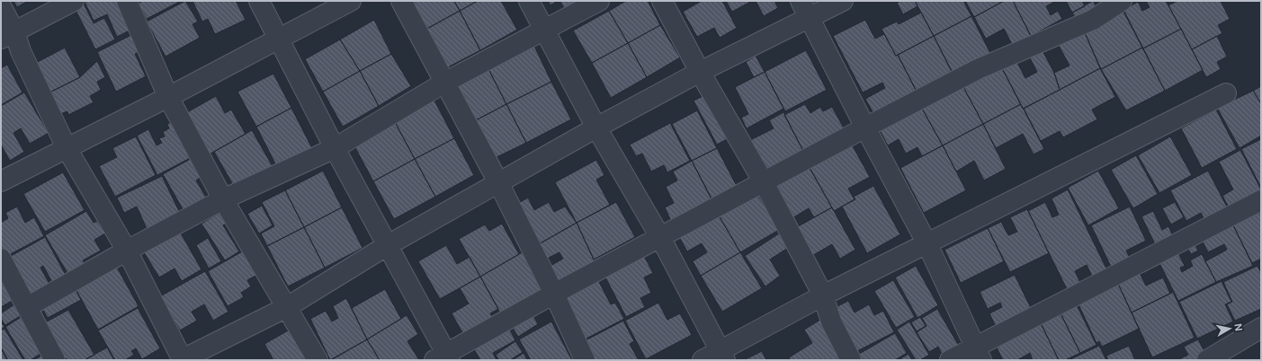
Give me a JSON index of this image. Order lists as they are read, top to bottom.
{
  "north": "right"
}
